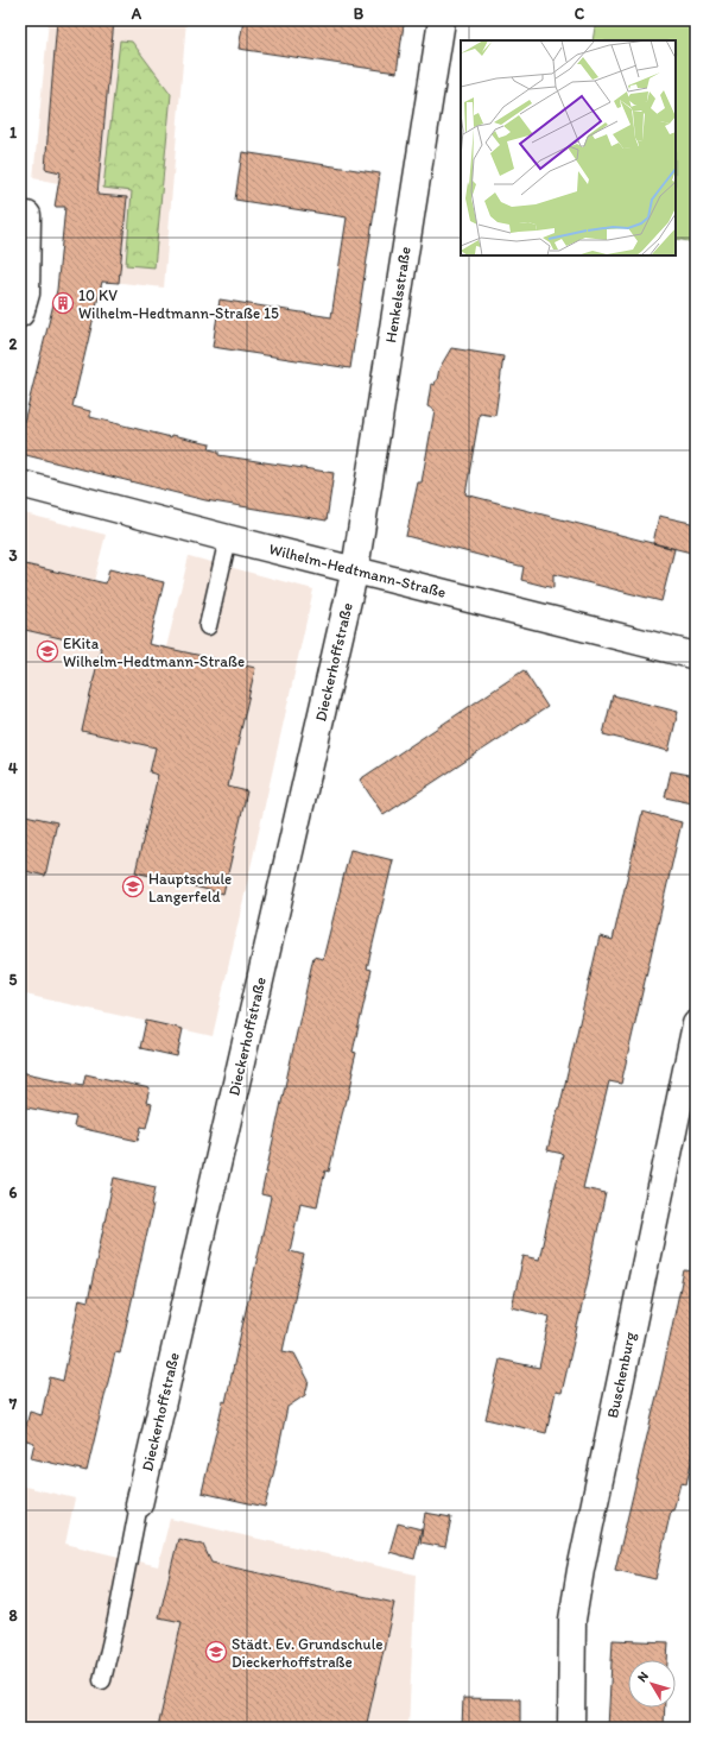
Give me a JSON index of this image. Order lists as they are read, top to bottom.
{
  "streets": {
    "street": [
      "Henkelsstraße",
      "Wilhelm-Hedtmann-Straße",
      "Dieckerhoffstraße",
      "Buschenburg"
    ]
  },
  "crossings": [
    ["Henkelsstraße", "Wilhelm-Hedtmann-Straße"],
    ["Henkelsstraße", "Dieckerhoffstraße"],
    ["Wilhelm-Hedtmann-Straße", "Dieckerhoffstraße"]
  ],
  "places": {
    "building": ["10 KV Wilhelm-Hedtmann-Straße 15"],
    "school or university": ["EKita Wilhelm-Hedtmann-Straße", "Hauptschule Langerfeld", "Städt. Ev. Grundschule Dieckerhoffstraße"]
  },
  "north": "top left",
  "grid": {
    "columns": ["A", "B", "C"],
    "rows": [
      "1",
      "2",
      "3",
      "4",
      "5",
      "6",
      "7",
      "8"
    ]
  }
}
